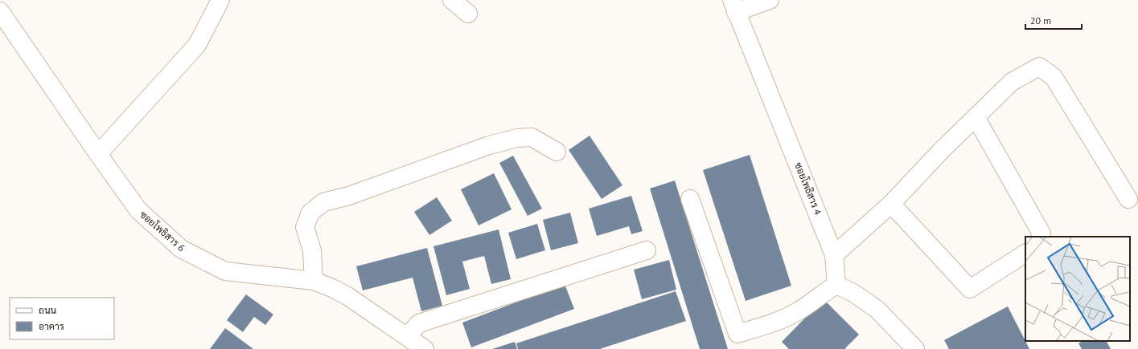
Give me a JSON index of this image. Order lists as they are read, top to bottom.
{
  "streets": {
    "street": ["ซอยโพธิสาร 4", "ซอยโพธิสาร 6"]
  },
  "legend": ["ถนน", "อาคาร"],
  "scale_bar": "20 m"
}
